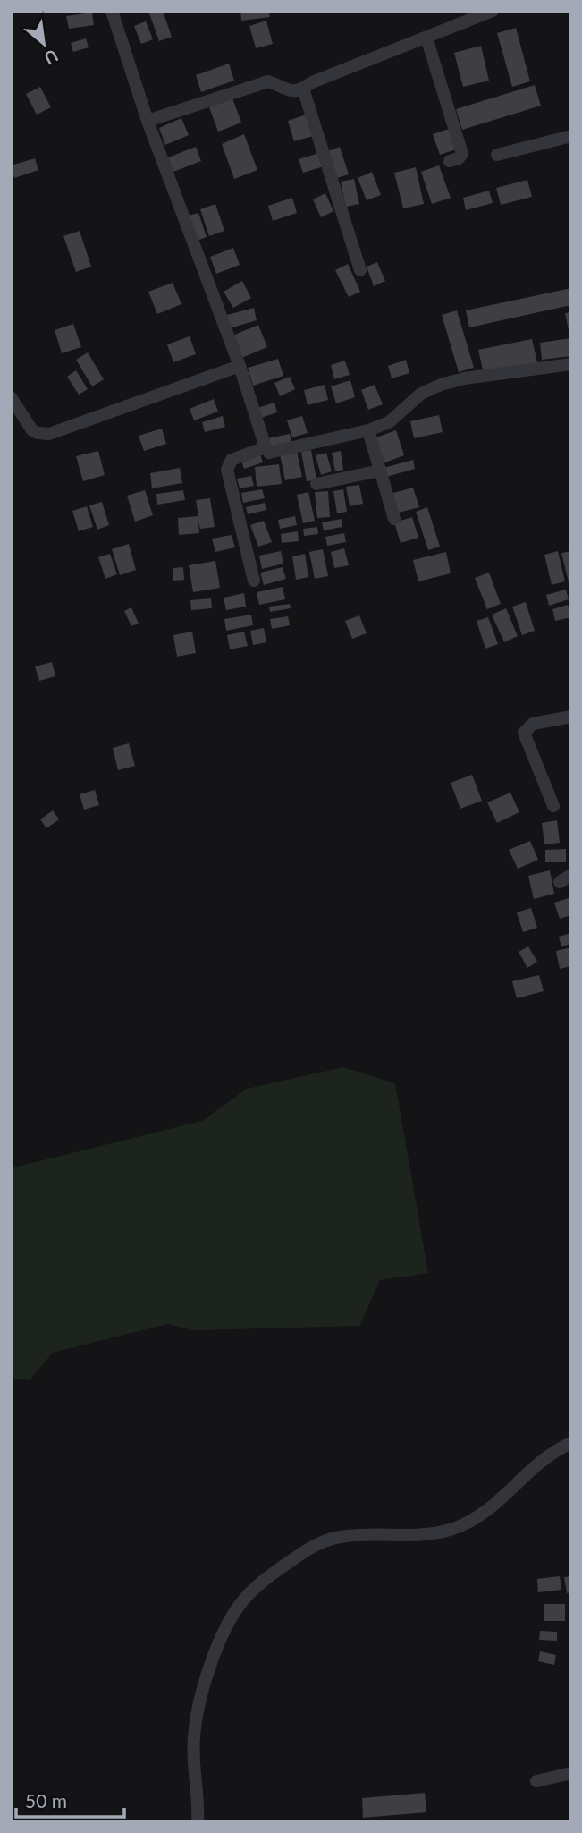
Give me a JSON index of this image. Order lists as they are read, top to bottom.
{
  "scale_bar": "50 m",
  "north": "bottom right"
}
